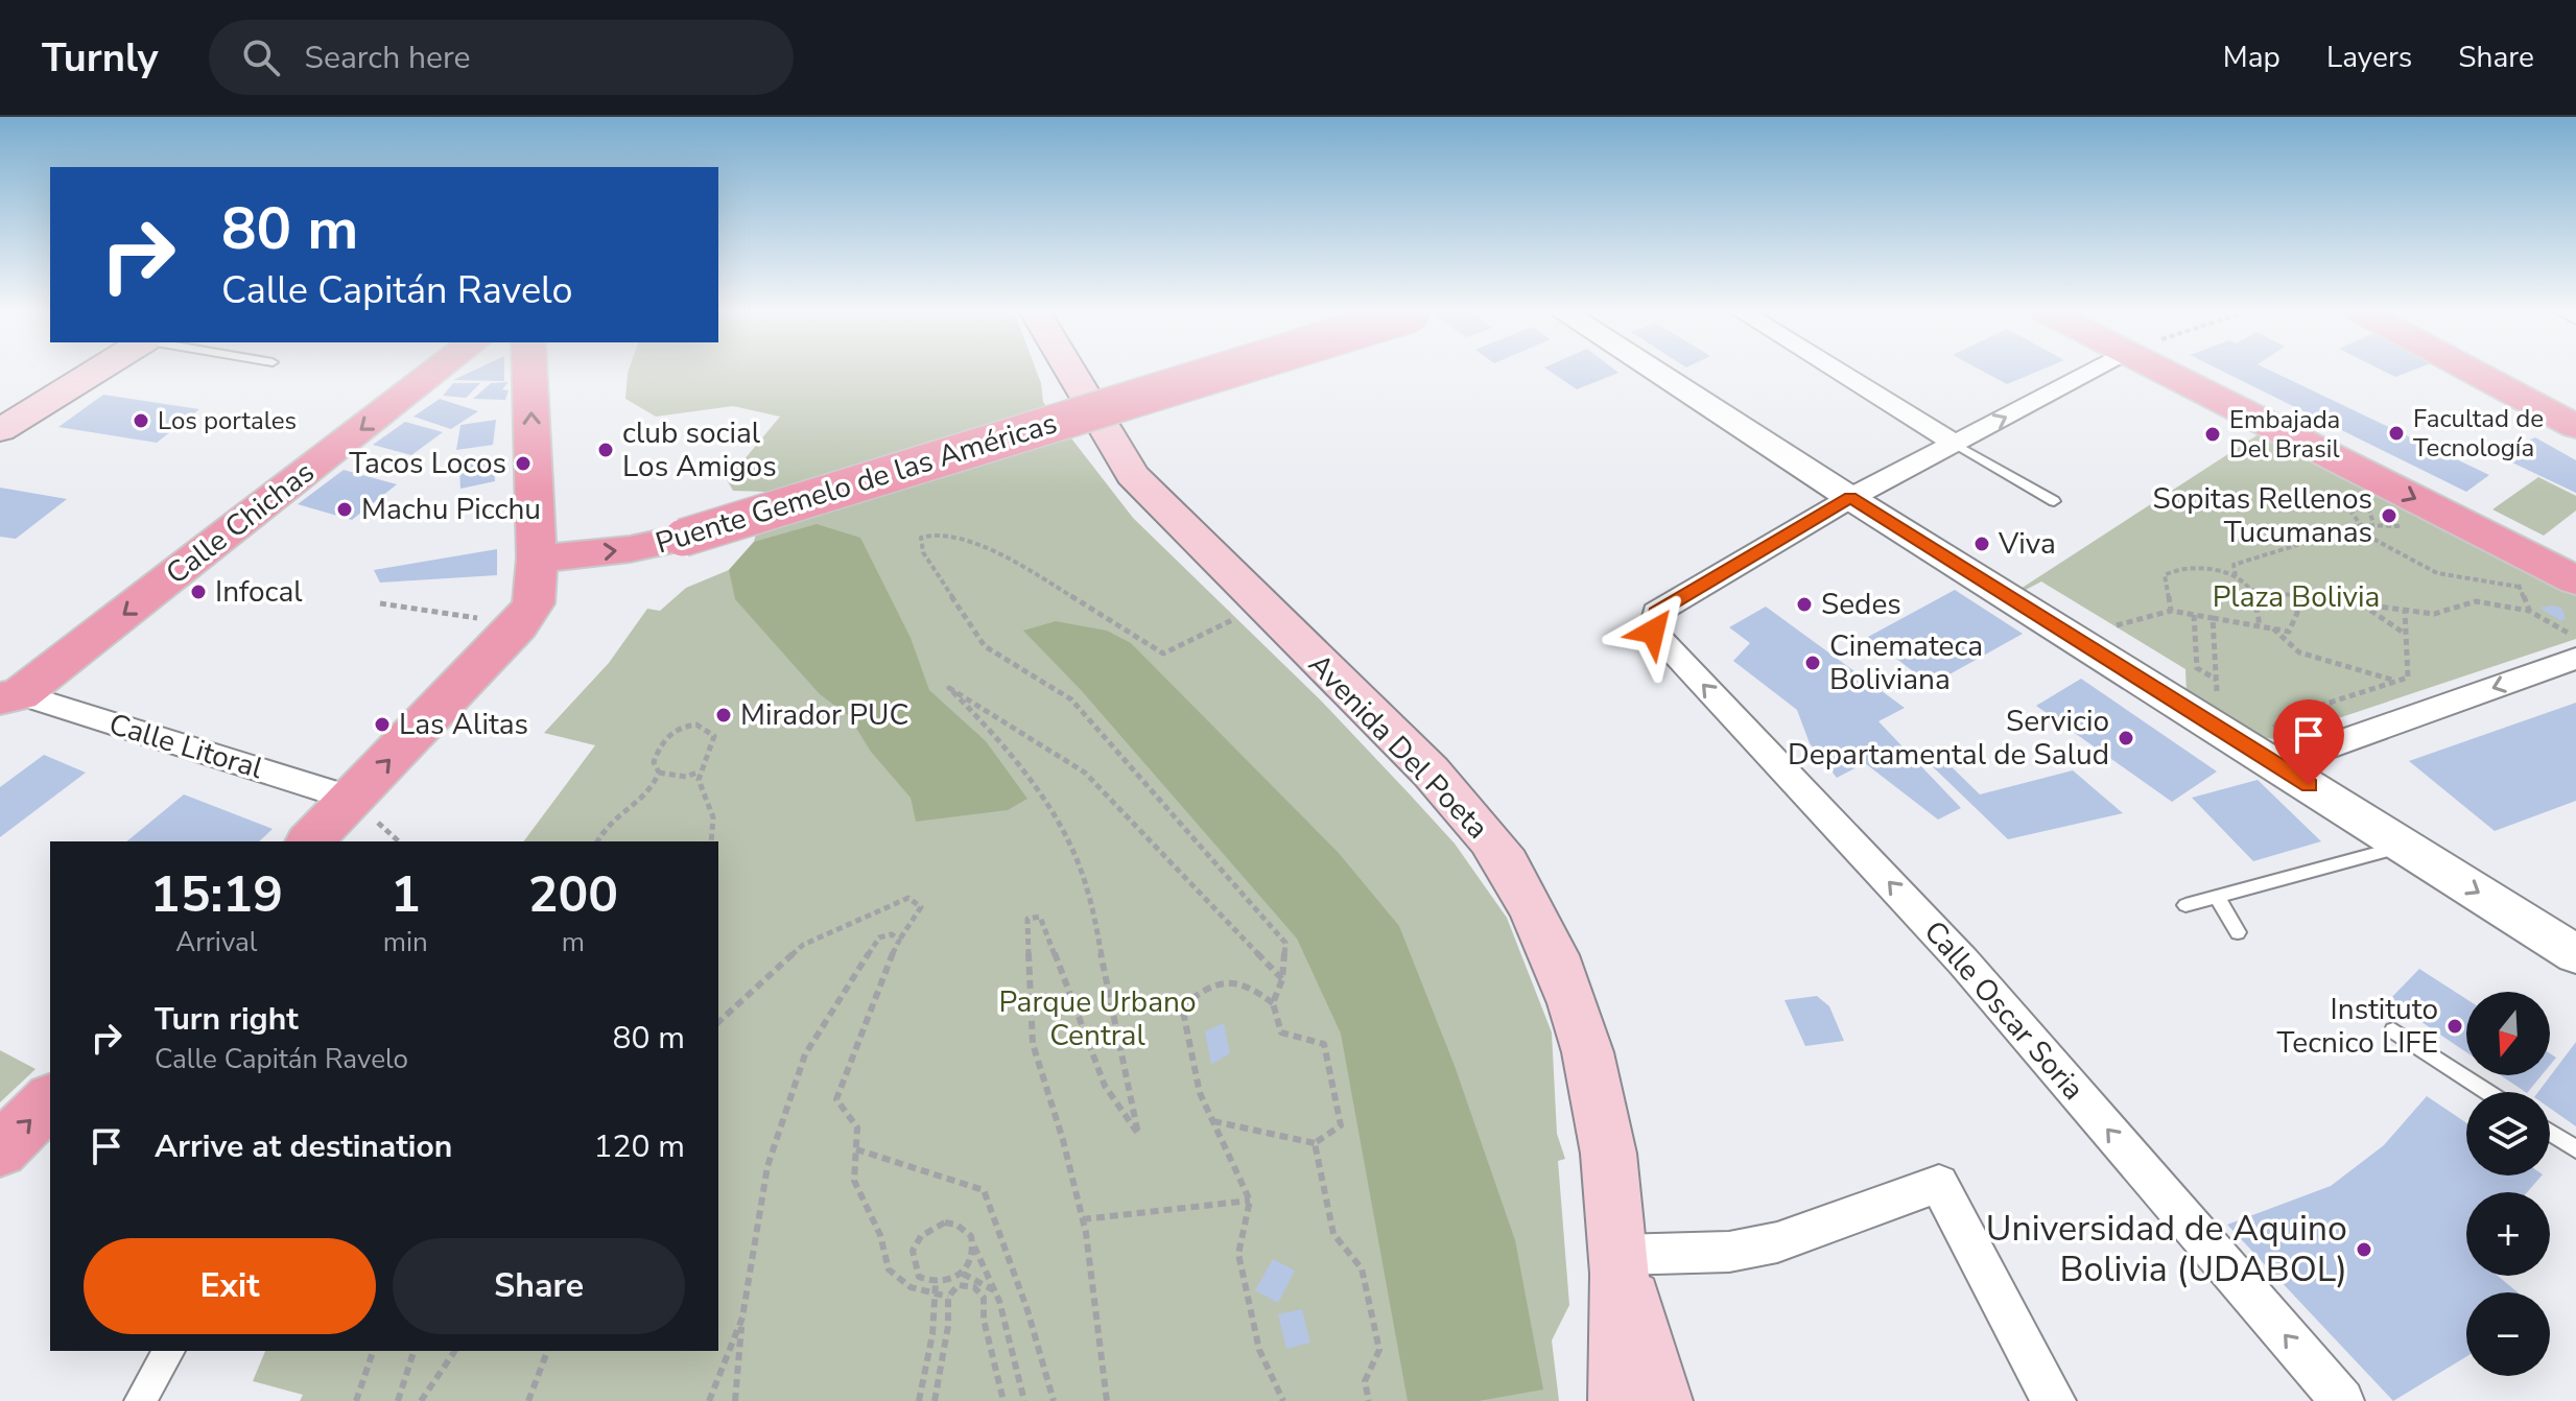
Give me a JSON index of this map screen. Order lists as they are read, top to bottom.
{
  "streets": {
    "main road": ["Puente Gemelo de las Américas", "Calle Chichas", "Avenida Del Poeta"],
    "street": ["Calle Litoral", "Calle Oscar Soria"]
  },
  "crossings": [
    ["Calle Chichas", "Calle Litoral"]
  ],
  "one_way": ["Puente Gemelo de las Américas", "Calle Oscar Soria"],
  "parks": ["Plaza Bolivia", "Parque Urbano Central"],
  "places": [
    "Los portales",
    "Facultad de Tecnología",
    "Embajada Del Brasil",
    "club social Los Amigos",
    "Tacos Locos",
    "Machu Picchu",
    "Sopitas Rellenos Tucumanas",
    "Viva",
    "Infocal",
    "Sedes",
    "Cinemateca Boliviana",
    "Mirador PUC",
    "Las Alitas",
    "Servicio Departamental de Salud",
    "Instituto Tecnico LIFE",
    "Universidad de Aquino Bolivia (UDABOL)"
  ],
  "north": "bottom",
  "page": {
    "header": "Turnly",
    "search": "Search here",
    "nav": ["Map", "Layers", "Share"],
    "turn": ["80 m", "Calle Capitán Ravelo"],
    "eta": [
      "15:19",
      "Arrival",
      "1",
      "min",
      "200",
      "m"
    ],
    "list": [
      {
        "name": "Turn right",
        "note": "Calle Capitán Ravelo",
        "value": "80 m"
      },
      {
        "name": "Arrive at destination",
        "value": "120 m"
      }
    ],
    "map_buttons": ["+", "−"],
    "buttons": ["Exit", "Share"]
  }
}
